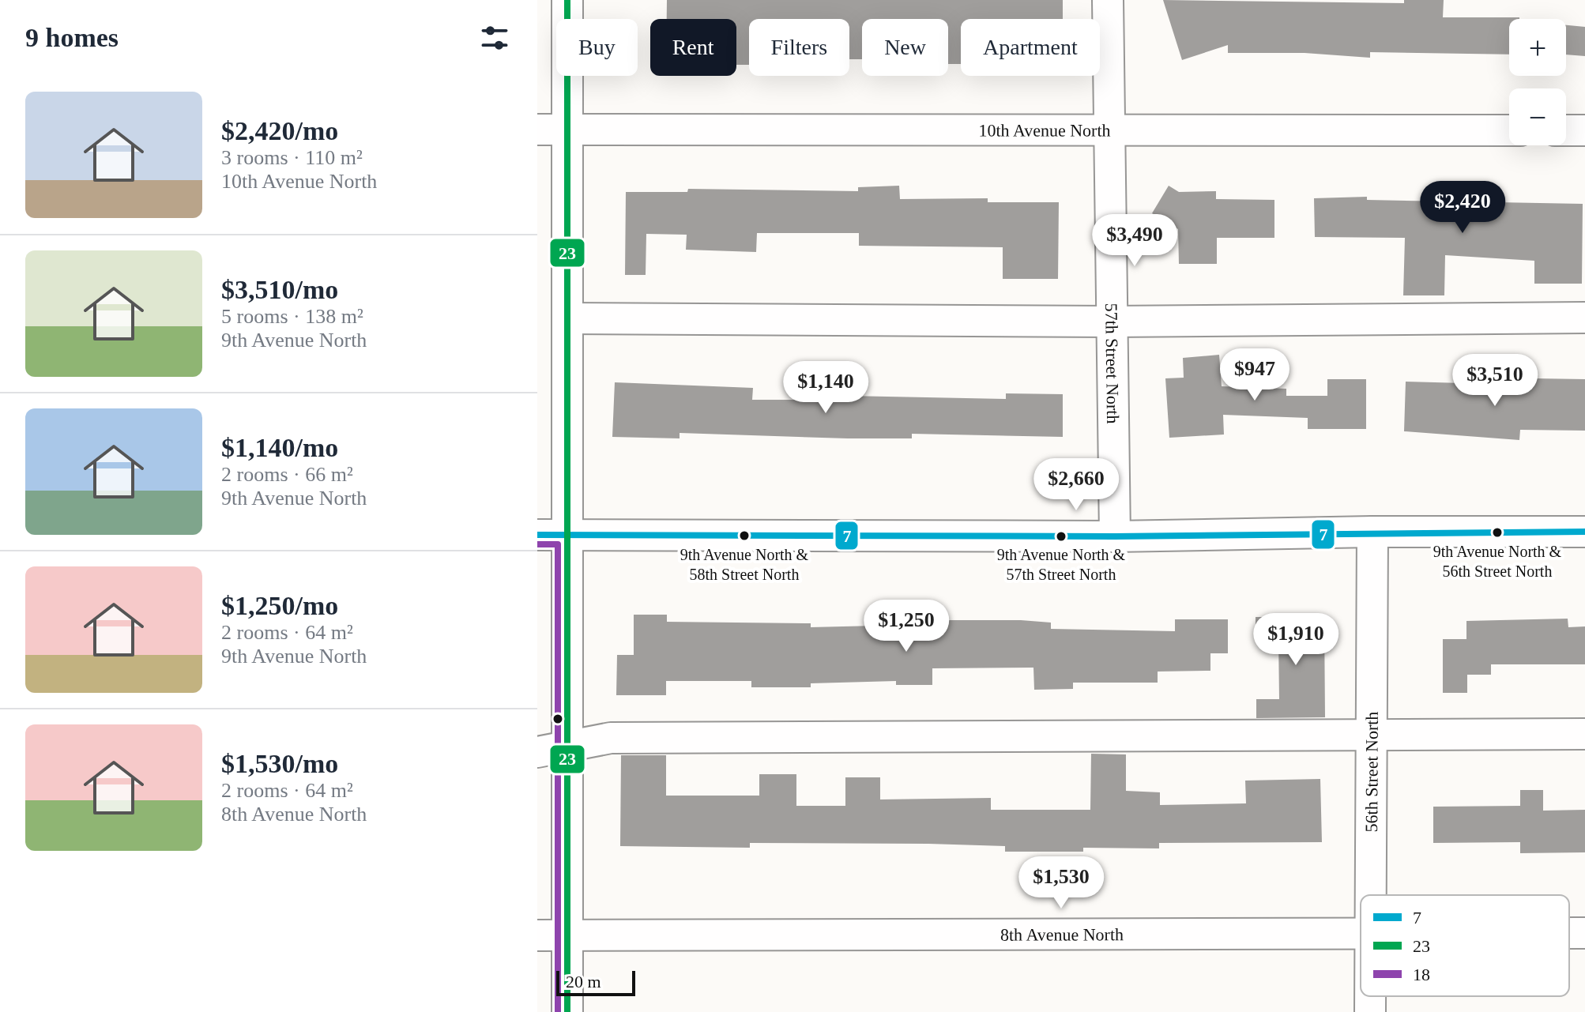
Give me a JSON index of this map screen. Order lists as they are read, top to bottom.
{
  "streets": {
    "street": [
      "10th Avenue North",
      "57th Street North",
      "56th Street North",
      "8th Avenue North"
    ]
  },
  "crossings": [
    ["10th Avenue North", "57th Street North"]
  ],
  "places": ["9th Avenue North & 56th Street North", "9th Avenue North & 58th Street North", "9th Avenue North & 57th Street North"],
  "lines": ["transit line 23", "transit line 7", "transit line 18"],
  "legend": ["7", "23", "18"],
  "scale_bar": "20 m",
  "page": {
    "heading": "9 homes",
    "map_buttons": ["+", "−"],
    "chip": [
      "Buy",
      "Rent",
      "Filters",
      "New",
      "Apartment"
    ],
    "list": [
      {
        "name": "$2,420/mo",
        "note": "3 rooms · 110 m² · 10th Avenue North"
      },
      {
        "name": "$3,510/mo",
        "note": "5 rooms · 138 m² · 9th Avenue North"
      },
      {
        "name": "$1,140/mo",
        "note": "2 rooms · 66 m² · 9th Avenue North"
      },
      {
        "name": "$1,250/mo",
        "note": "2 rooms · 64 m² · 9th Avenue North"
      },
      {
        "name": "$1,530/mo",
        "note": "2 rooms · 64 m² · 8th Avenue North"
      }
    ],
    "price": [
      "$2,420",
      "$3,490",
      "$947",
      "$3,510",
      "$1,140",
      "$2,660",
      "$1,250",
      "$1,910",
      "$1,530"
    ],
    "scale": "20 m"
  }
}
